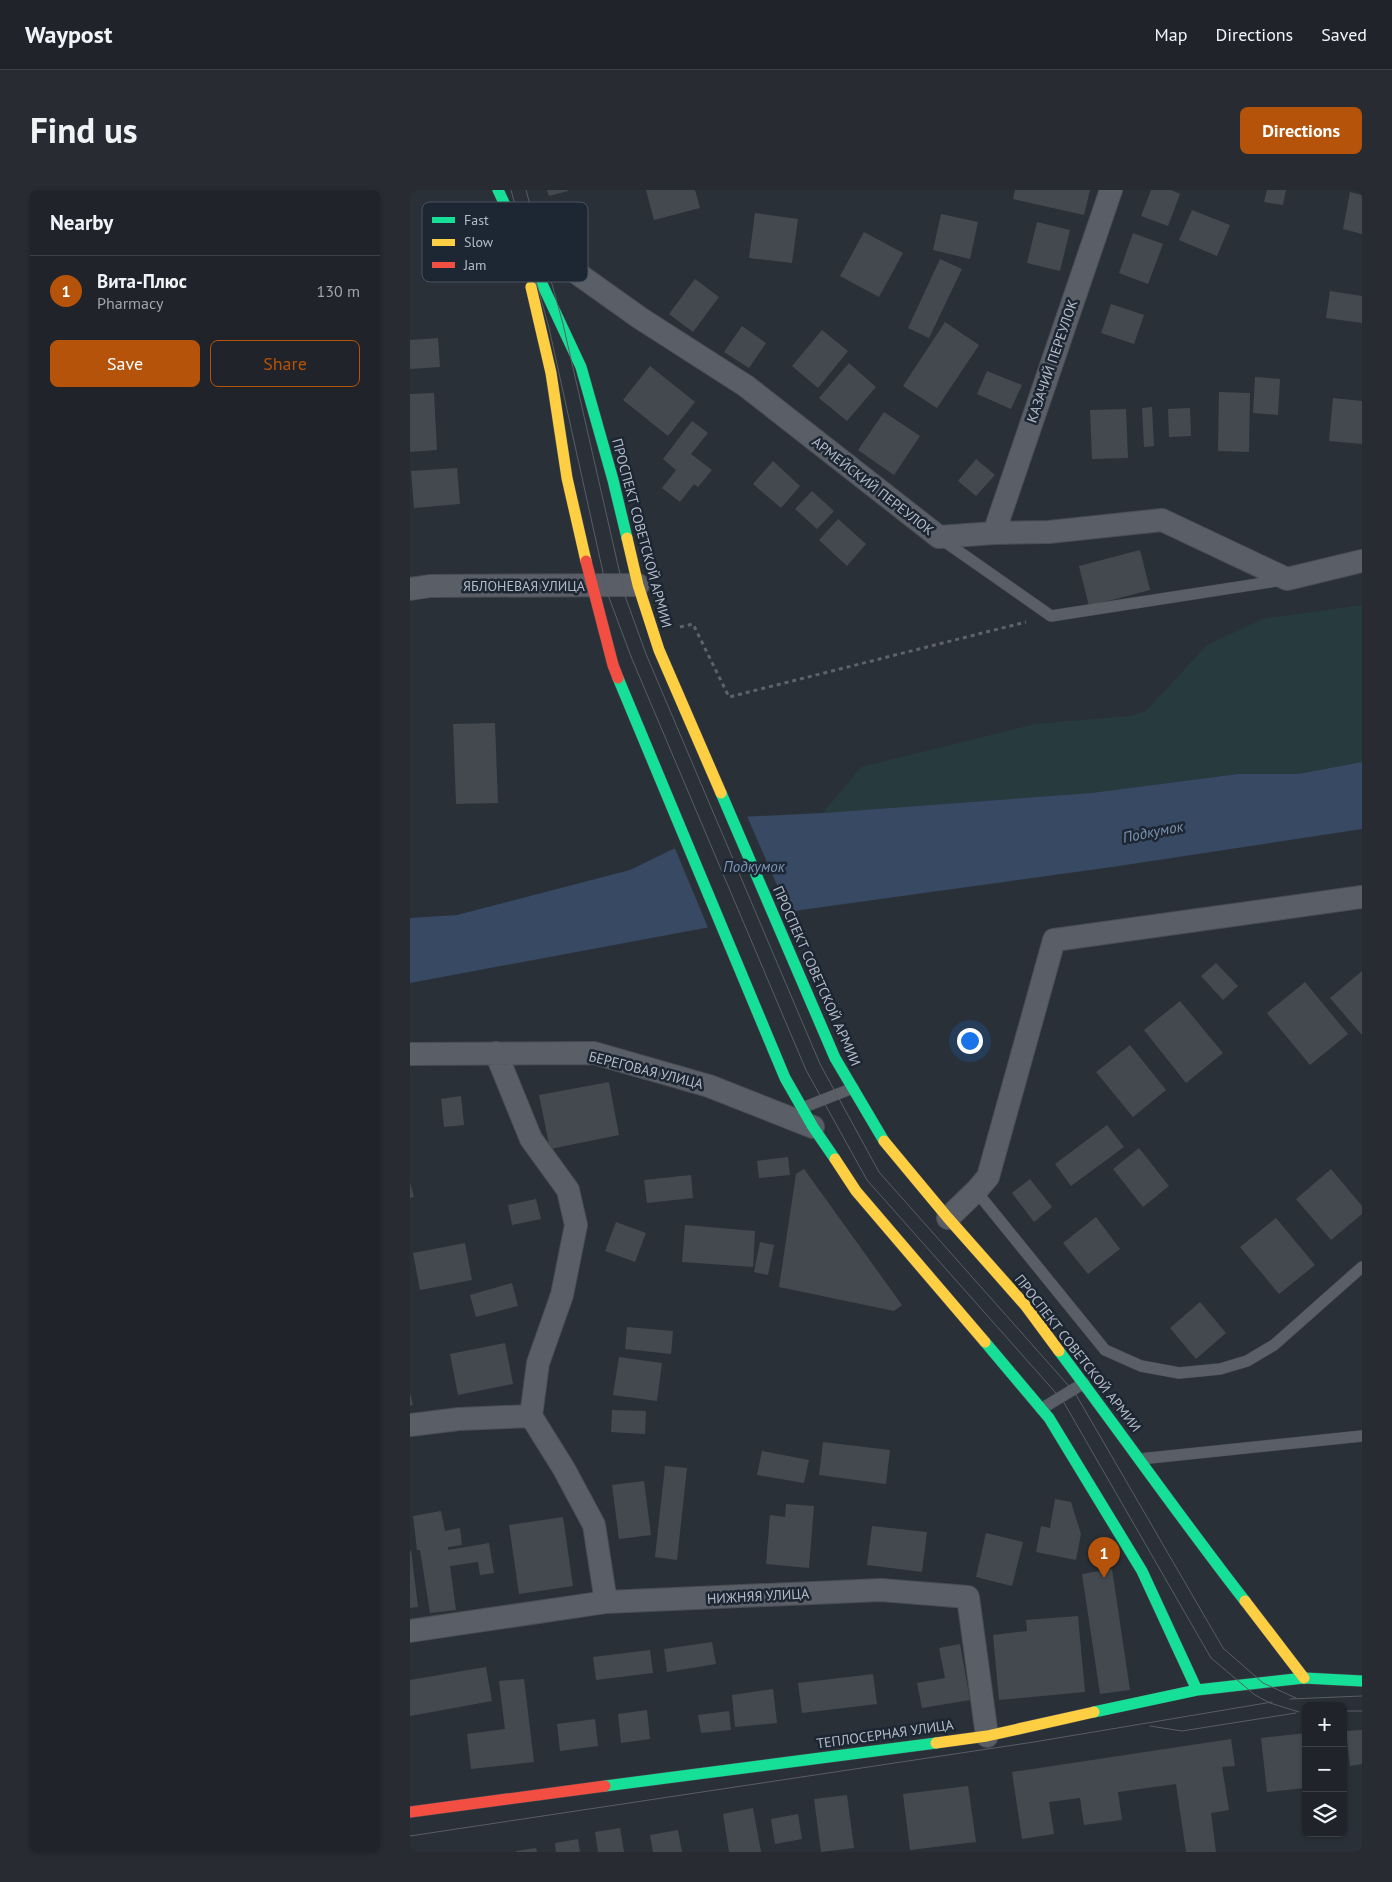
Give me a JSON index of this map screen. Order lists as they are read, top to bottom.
{
  "streets": {
    "main road": ["ПРОСПЕКТ СОВЕТСКОЙ АРМИИ", "ТЕПЛОСЕРНАЯ УЛИЦА"],
    "street": [
      "КАЗАЧИЙ ПЕРЕУЛОК",
      "АРМЕЙСКИЙ ПЕРЕУЛОК",
      "ЯБЛОНЕВАЯ УЛИЦА",
      "БЕРЕГОВАЯ УЛИЦА",
      "НИЖНЯЯ УЛИЦА"
    ]
  },
  "crossings": [
    ["КАЗАЧИЙ ПЕРЕУЛОК", "АРМЕЙСКИЙ ПЕРЕУЛОК"],
    ["ПРОСПЕКТ СОВЕТСКОЙ АРМИИ", "ЯБЛОНЕВАЯ УЛИЦА"],
    ["ПРОСПЕКТ СОВЕТСКОЙ АРМИИ", "БЕРЕГОВАЯ УЛИЦА"],
    ["ПРОСПЕКТ СОВЕТСКОЙ АРМИИ", "ТЕПЛОСЕРНАЯ УЛИЦА"],
    ["НИЖНЯЯ УЛИЦА", "ТЕПЛОСЕРНАЯ УЛИЦА"]
  ],
  "water": ["Подкумок"],
  "legend": ["Fast", "Slow", "Jam"],
  "page": {
    "header": "Waypost",
    "nav": ["Map", "Directions", "Saved"],
    "title": "Find us",
    "buttons": [
      "Directions",
      ["Save", "Share"]
    ],
    "heading": "Nearby",
    "list": [
      {
        "mark": "1",
        "name": "Вита-Плюс",
        "note": "Pharmacy",
        "value": "130 m"
      }
    ],
    "pins": "1",
    "map_buttons": ["+", "−"]
  }
}
